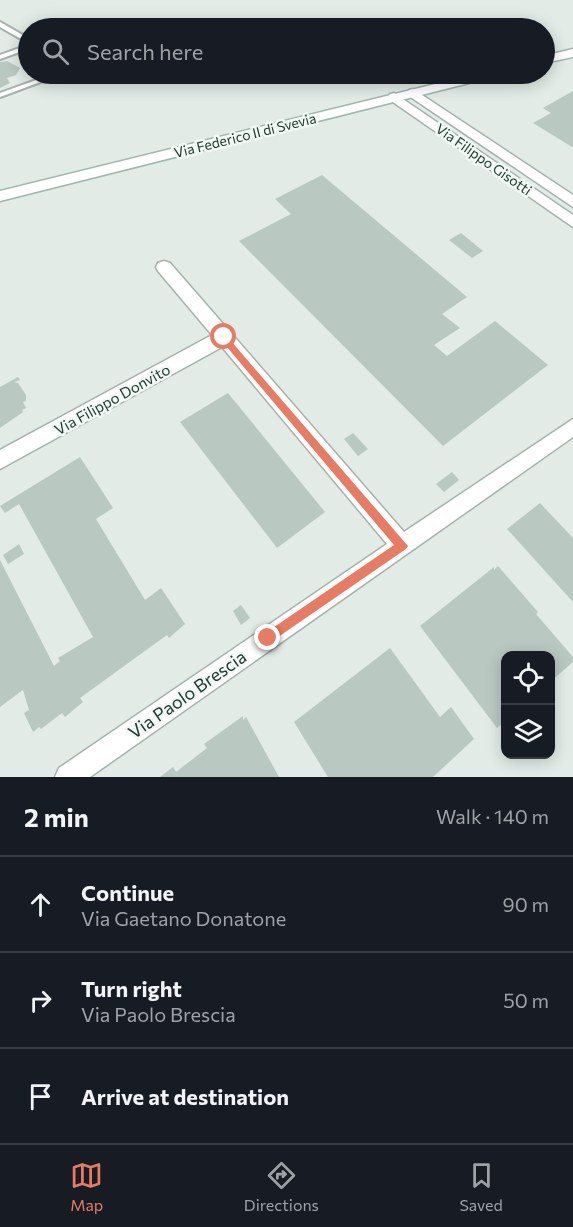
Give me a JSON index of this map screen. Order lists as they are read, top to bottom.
{
  "streets": {
    "street": [
      "Via Federico II di Svevia",
      "Via Filippo Gisotti",
      "Via Filippo Donvito",
      "Via Paolo Brescia"
    ]
  },
  "crossings": [
    ["Via Federico II di Svevia", "Via Filippo Gisotti"]
  ],
  "page": {
    "search": "Search here",
    "heading": ["2 min", "Walk · 140 m"],
    "list": [
      ["Continue", "Via Gaetano Donatone", "90 m"],
      ["Turn right", "Via Paolo Brescia", "50 m"],
      "Arrive at destination"
    ],
    "nav": ["Map", "Directions", "Saved"]
  }
}
